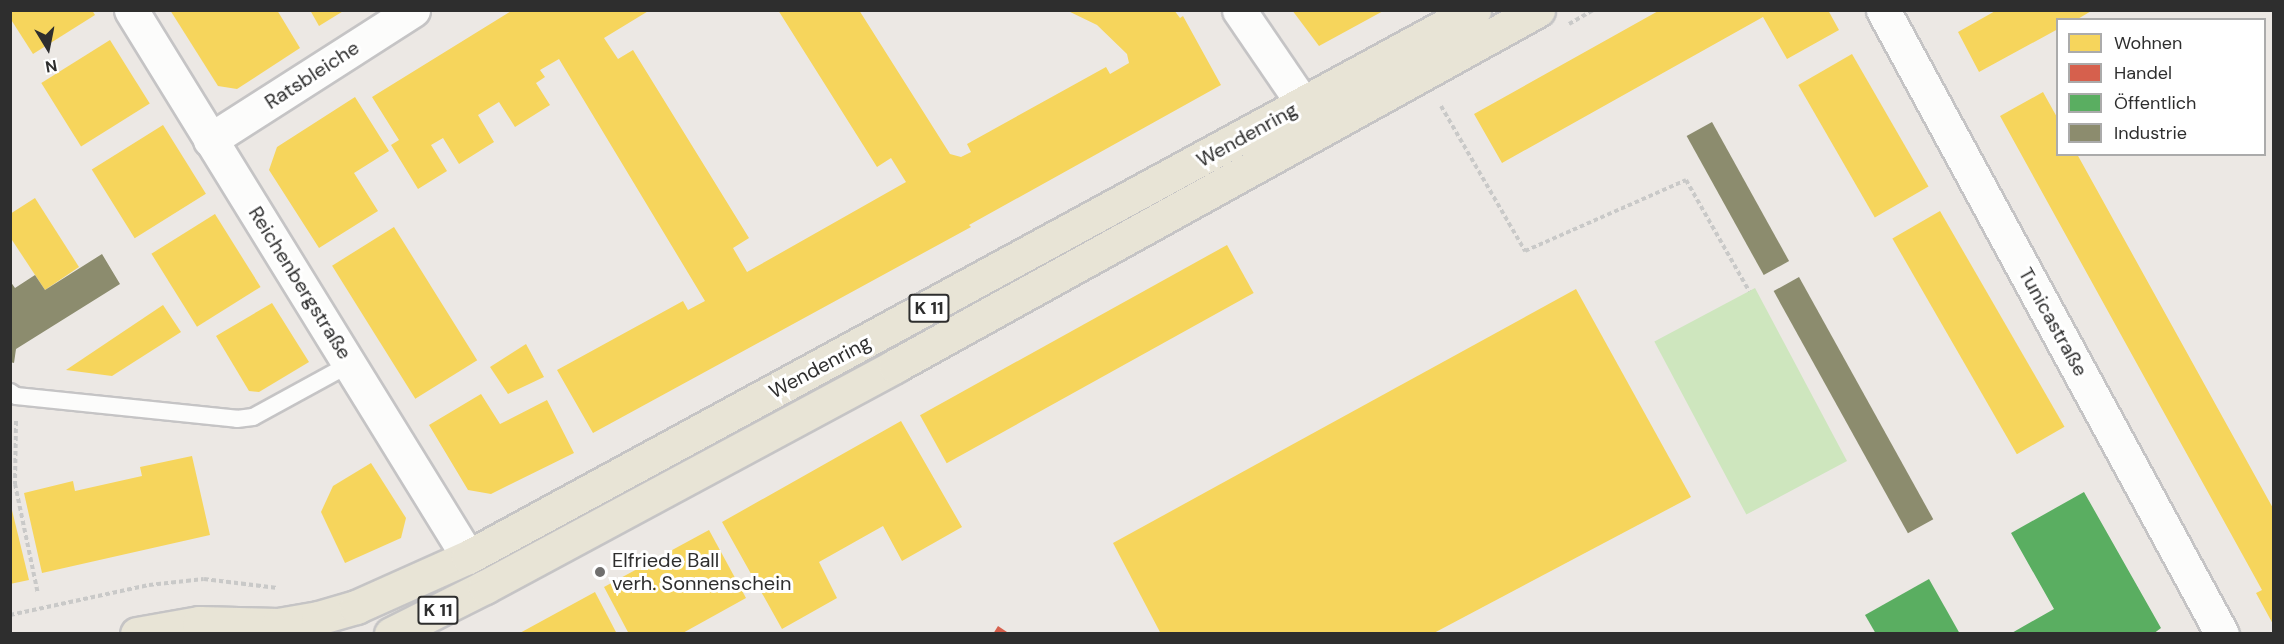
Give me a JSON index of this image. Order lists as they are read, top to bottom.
{
  "streets": {
    "main road": ["Wendenring", "K 11"],
    "street": ["Ratsbleiche", "Reichenbergstraße", "Tunicastraße"]
  },
  "crossings": [
    ["Ratsbleiche", "Reichenbergstraße"],
    ["Wendenring", "Reichenbergstraße"]
  ],
  "places": ["Elfriede Ball verh. Sonnenschein"],
  "legend": [
    "Wohnen",
    "Handel",
    "Öffentlich",
    "Industrie"
  ],
  "north": "bottom"
}
